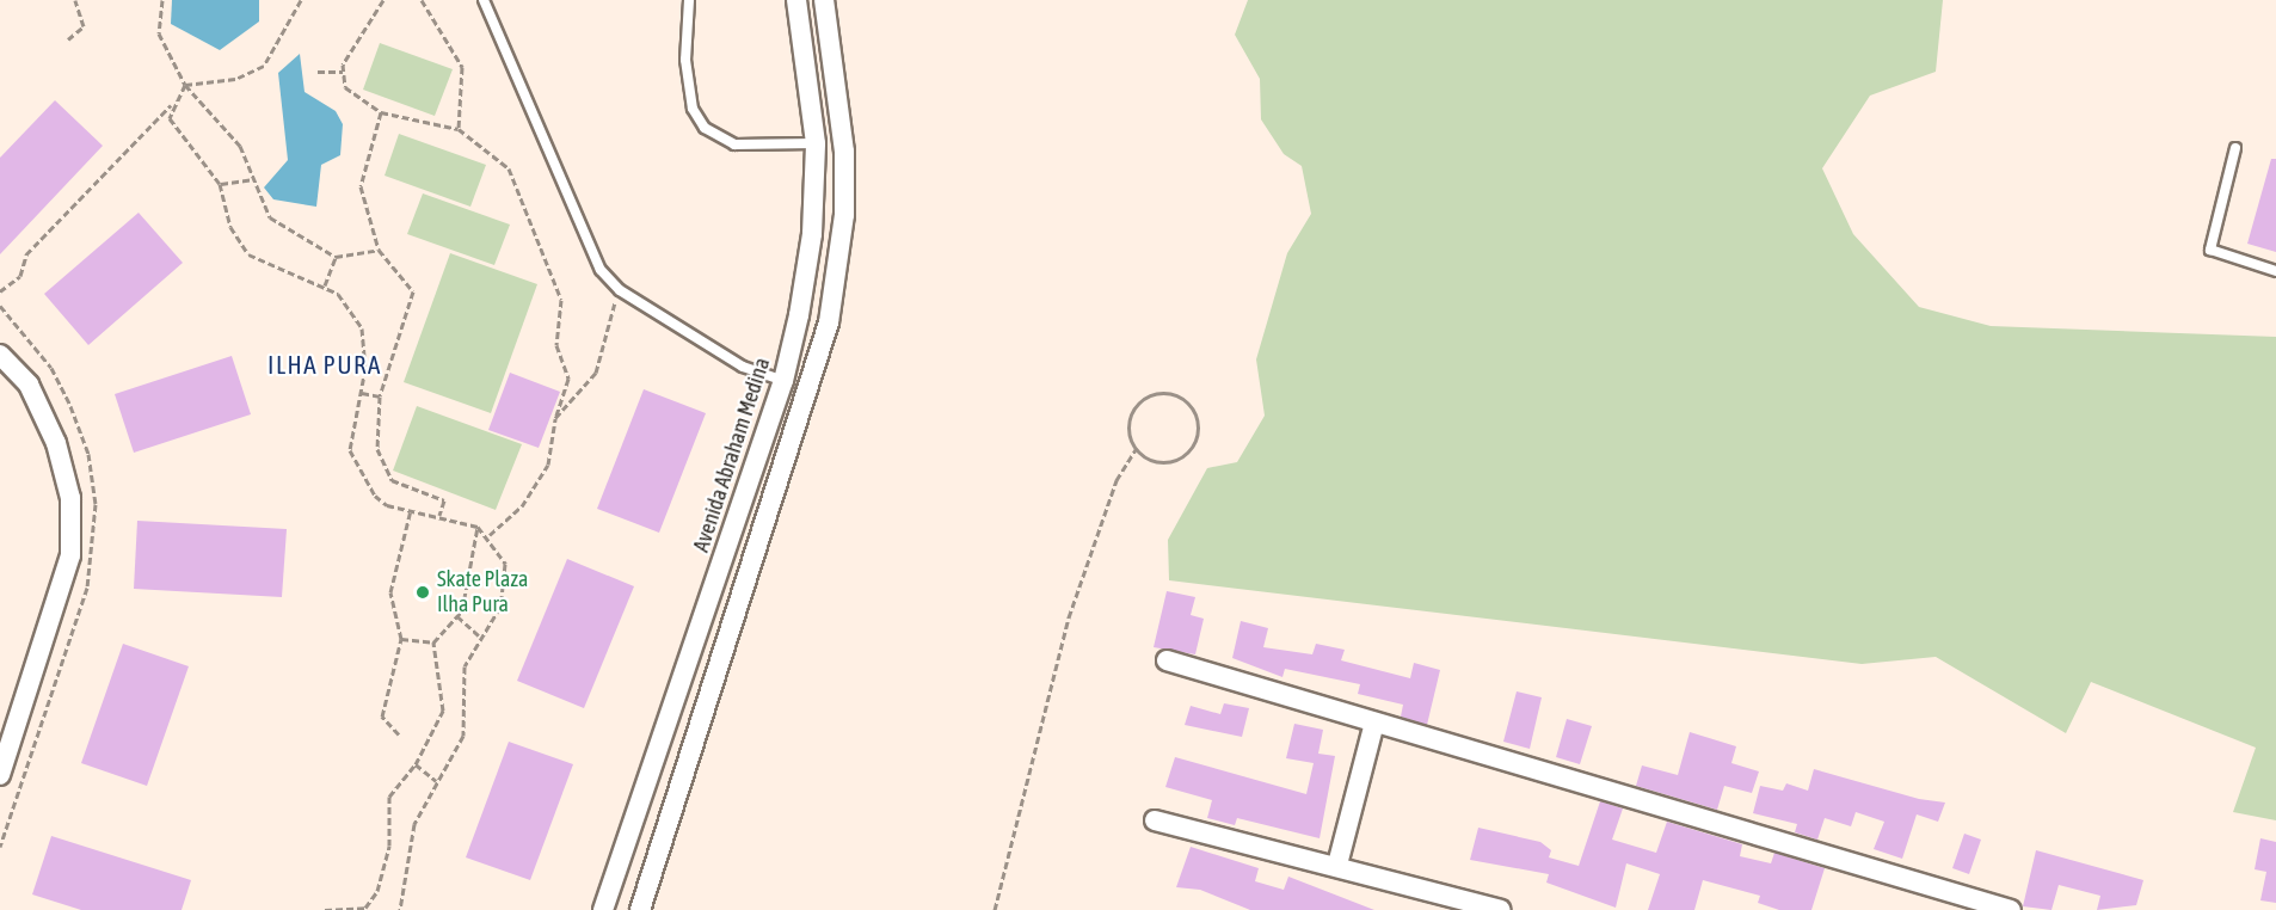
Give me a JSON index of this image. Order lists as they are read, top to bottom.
{
  "streets": {
    "street": ["Avenida Abraham Medina"]
  },
  "districts": ["ILHA PURA"],
  "places": ["Skate Plaza Ilha Pura"]
}
